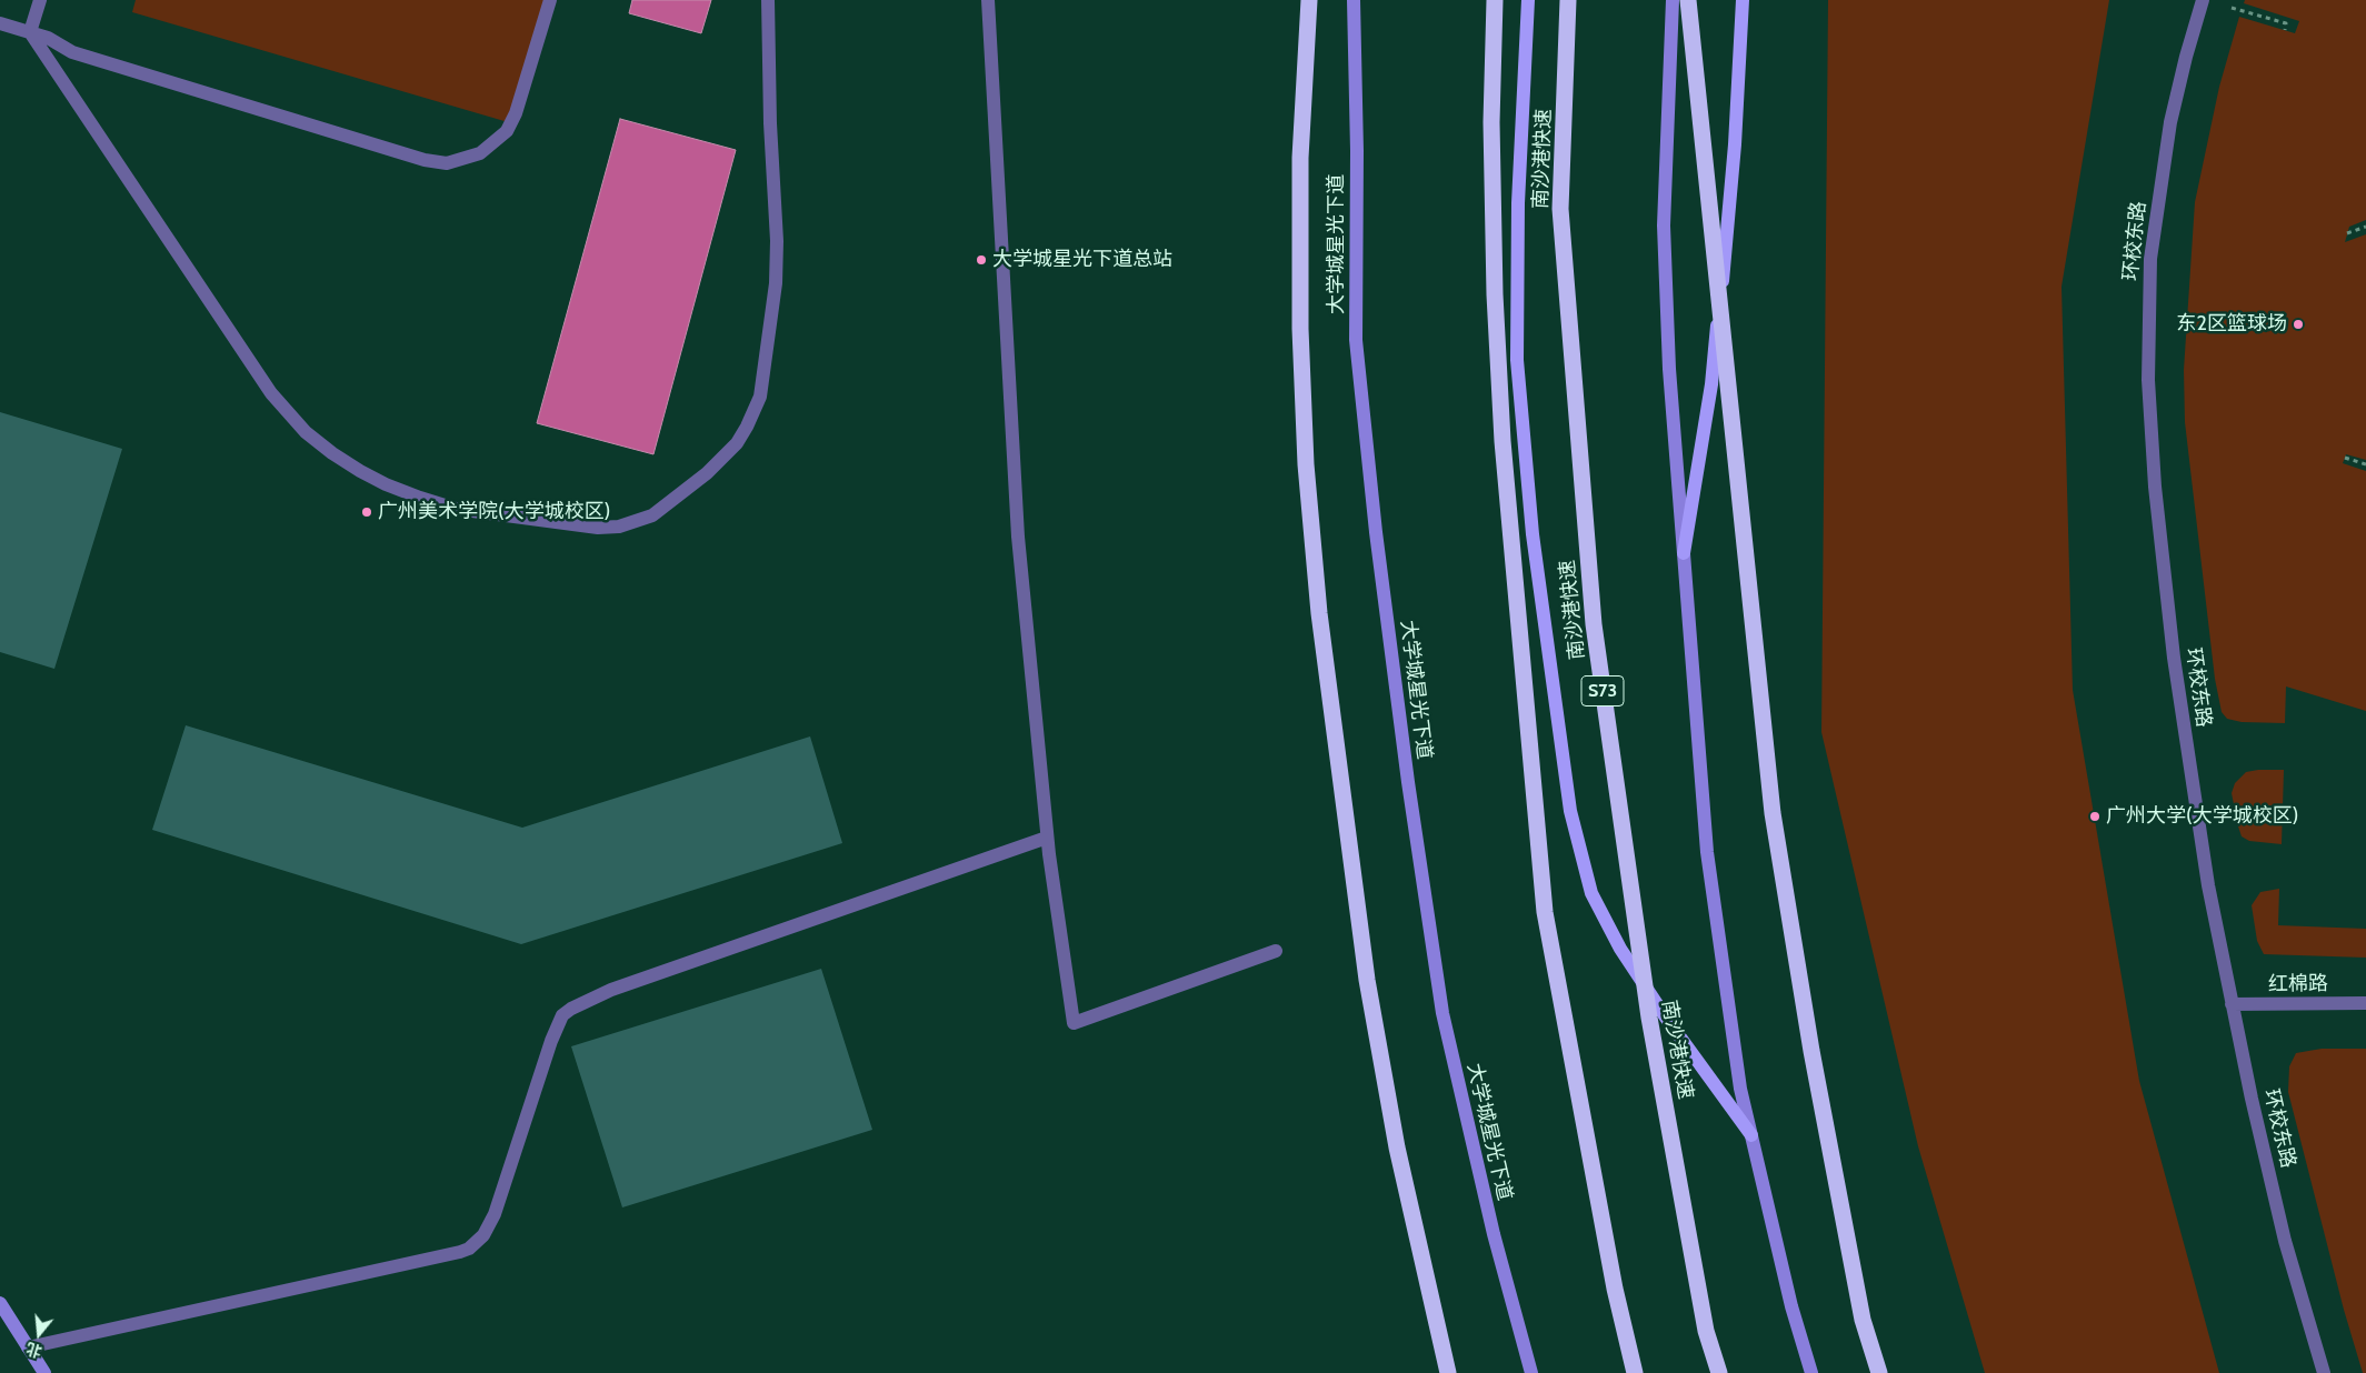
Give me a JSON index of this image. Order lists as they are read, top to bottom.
{
  "streets": {
    "highway": ["南沙港快速", "S73"],
    "main road": ["大学城星光下道"],
    "lane": ["环校东路", "红棉路"]
  },
  "crossings": [
    ["环校东路", "红棉路"]
  ],
  "places": [
    "大学城星光下道总站",
    "东2区篮球场",
    "广州美术学院(大学城校区)",
    "广州大学(大学城校区)"
  ],
  "north": "bottom"
}
